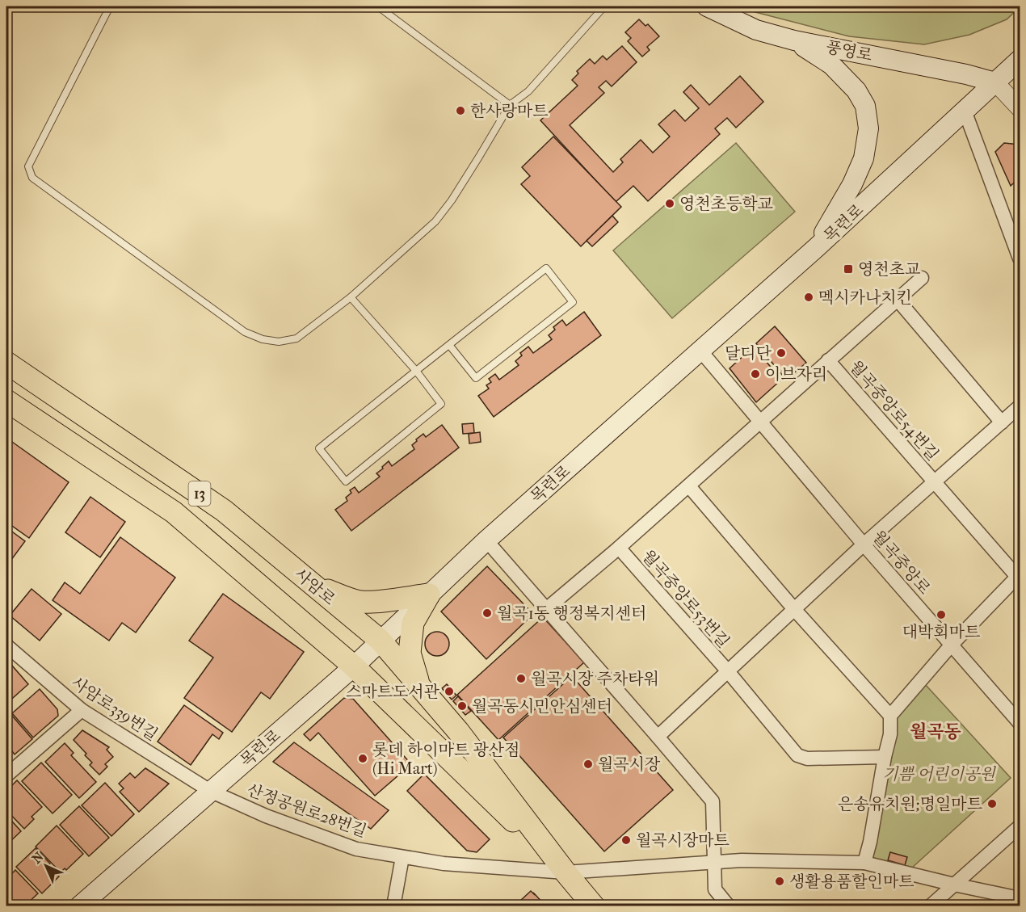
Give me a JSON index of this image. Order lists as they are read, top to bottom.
{
  "streets": {
    "main road": [
      "풍영로",
      "목련로",
      "13",
      "사암로"
    ],
    "street": [
      "월곡중앙로54번길",
      "월곡중앙로",
      "월곡중앙로53번길",
      "사암로339번길",
      "산정공원로28번길"
    ]
  },
  "crossings": [
    ["풍영로", "목련로"],
    ["목련로", "월곡중앙로"],
    ["목련로", "사암로"],
    ["목련로", "사암로339번길"],
    ["목련로", "산정공원로28번길"],
    ["월곡중앙로54번길", "월곡중앙로"],
    ["월곡중앙로54번길", "월곡중앙로53번길"],
    ["월곡중앙로", "월곡중앙로53번길"],
    ["사암로", "산정공원로28번길"],
    ["사암로339번길", "산정공원로28번길"]
  ],
  "districts": ["월곡동"],
  "parks": ["기쁨 어린이공원"],
  "places": {
    "other": [
      "한사랑마트",
      "영천초등학교",
      "멕시카나치킨",
      "달디단",
      "이브자리",
      "월곡1동 행정복지센터",
      "대박회마트",
      "월곡시장 주차타워",
      "스마트도서관",
      "월곡동시민안심센터",
      "롯데 하이마트 광산점 (Hi Mart)",
      "월곡시장",
      "은송유치원;명일마트",
      "월곡시장마트",
      "생활용품할인마트"
    ],
    "transit": ["영천초교"]
  },
  "north": "top left"
}
